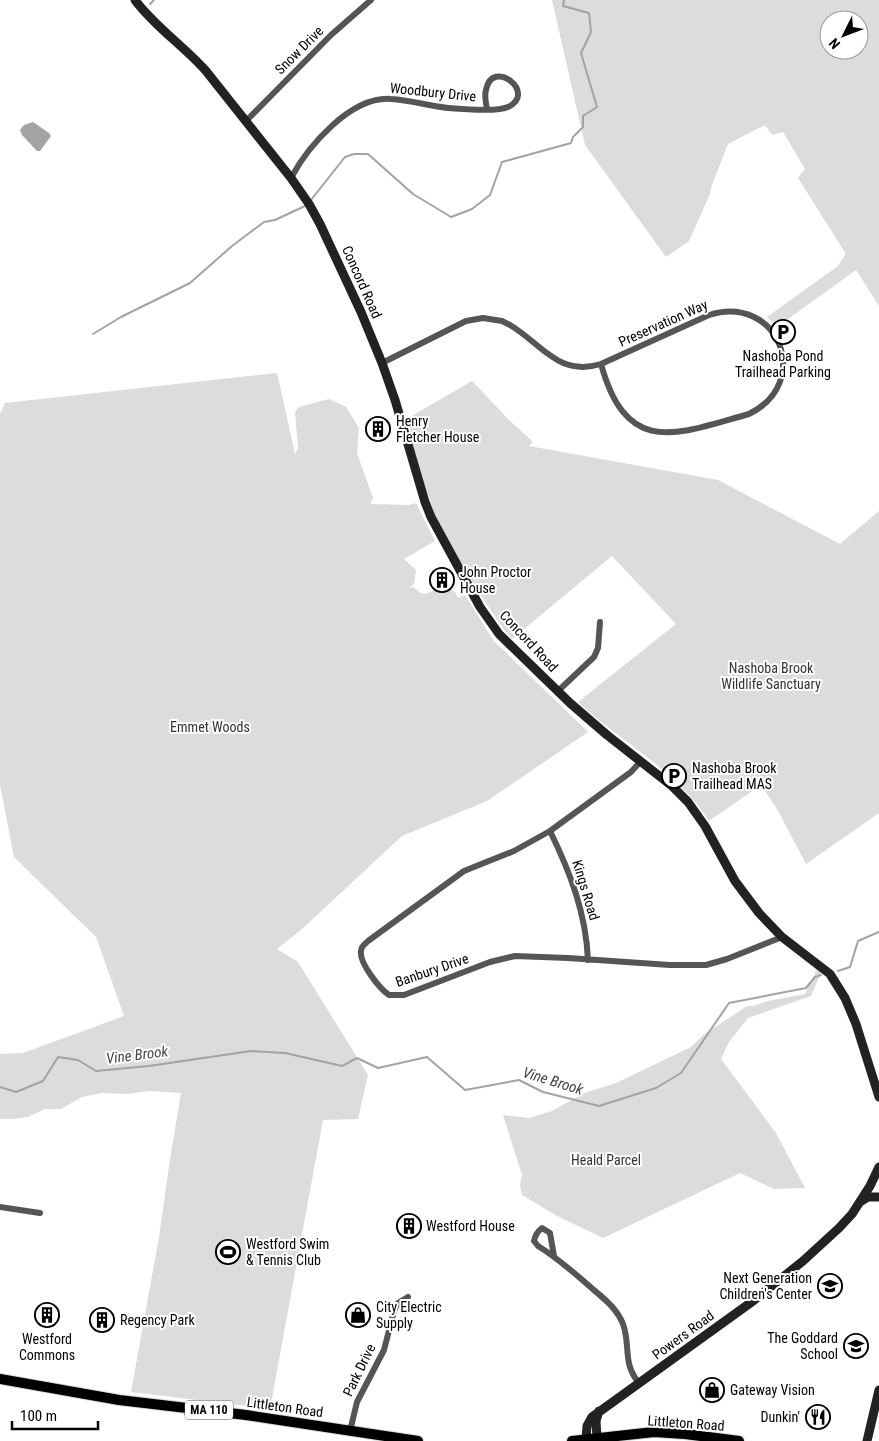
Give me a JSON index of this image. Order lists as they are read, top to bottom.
{
  "streets": {
    "main road": [
      "Concord Road",
      "Powers Road",
      "Littleton Road",
      "MA 110"
    ],
    "street": [
      "Snow Drive",
      "Woodbury Drive",
      "Preservation Way",
      "Kings Road",
      "Banbury Drive",
      "Park Drive"
    ]
  },
  "crossings": [
    ["Snow Drive", "Concord Road"],
    ["Woodbury Drive", "Concord Road"],
    ["Concord Road", "Preservation Way"],
    ["Concord Road", "Banbury Drive"],
    ["Kings Road", "Banbury Drive"],
    ["Powers Road", "Littleton Road"],
    ["Park Drive", "Littleton Road"]
  ],
  "water": ["Vine Brook"],
  "parks": ["Nashoba Brook Wildlife Sanctuary", "Emmet Woods", "Heald Parcel"],
  "places": {
    "parking": ["Nashoba Pond Trailhead Parking", "Nashoba Brook Trailhead MAS"],
    "building": [
      "Henry Fletcher House",
      "John Proctor House",
      "Westford House",
      "Westford Commons",
      "Regency Park"
    ],
    "sports": ["Westford Swim & Tennis Club"],
    "school or university": ["Next Generation Children's Center", "The Goddard School"],
    "shop": ["City Electric Supply", "Gateway Vision"],
    "restaurant": ["Dunkin'"]
  },
  "scale_bar": "100 m",
  "north": "bottom left"
}
